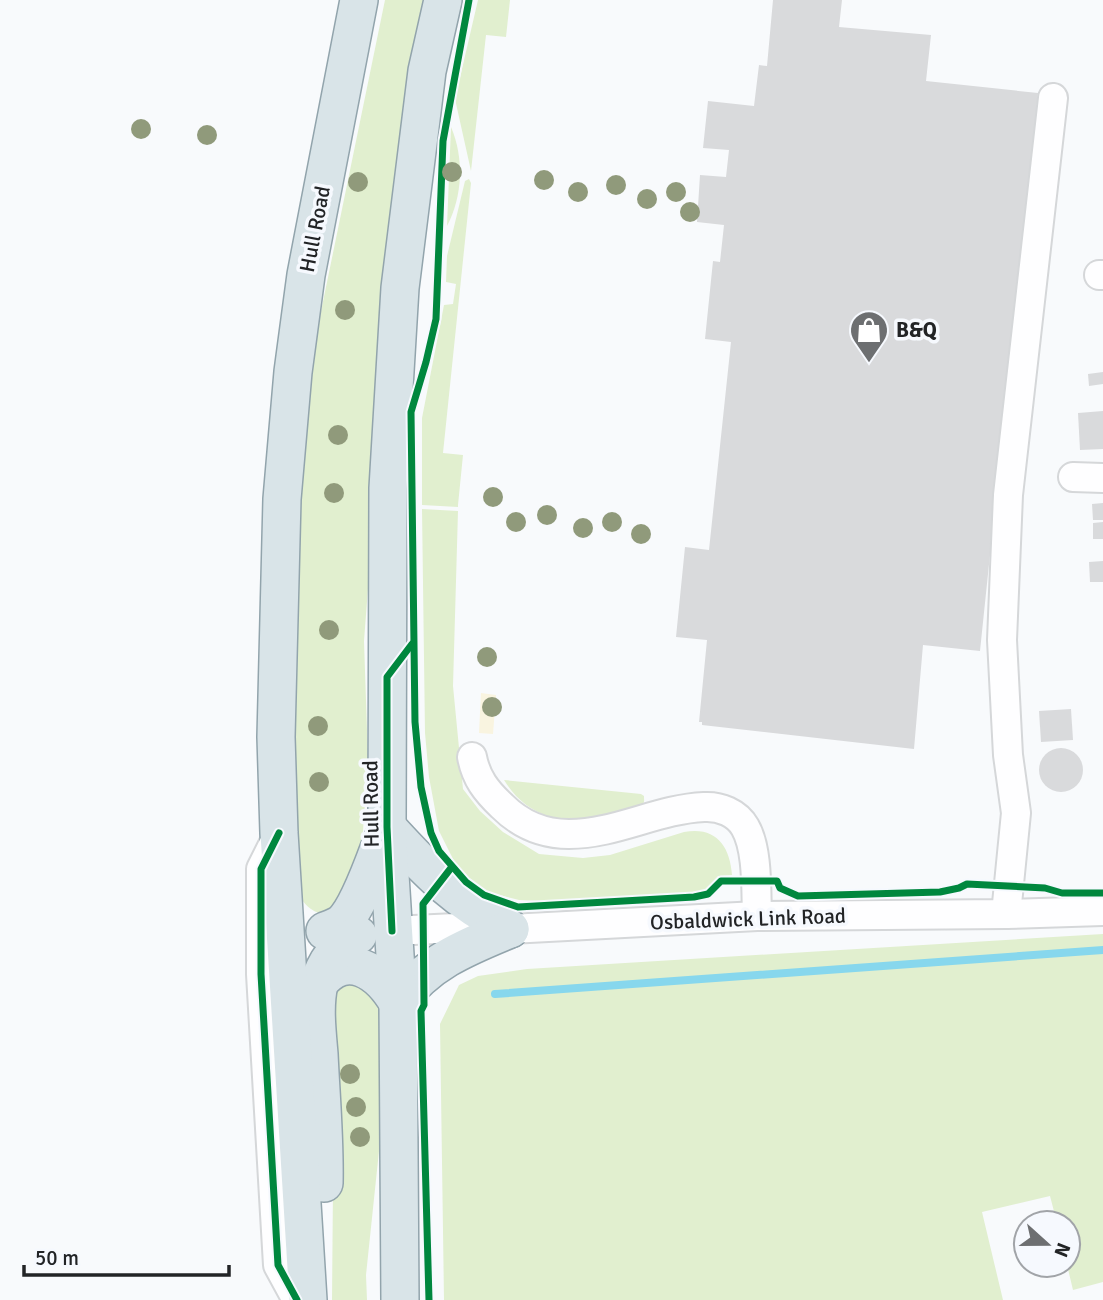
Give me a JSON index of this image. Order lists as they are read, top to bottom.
{
  "streets": {
    "main road": ["Hull Road"],
    "street": ["Osbaldwick Link Road"]
  },
  "crossings": [
    ["Hull Road", "Osbaldwick Link Road"]
  ],
  "places": {
    "shop": ["B&Q"]
  },
  "scale_bar": "50 m",
  "north": "right"
}
